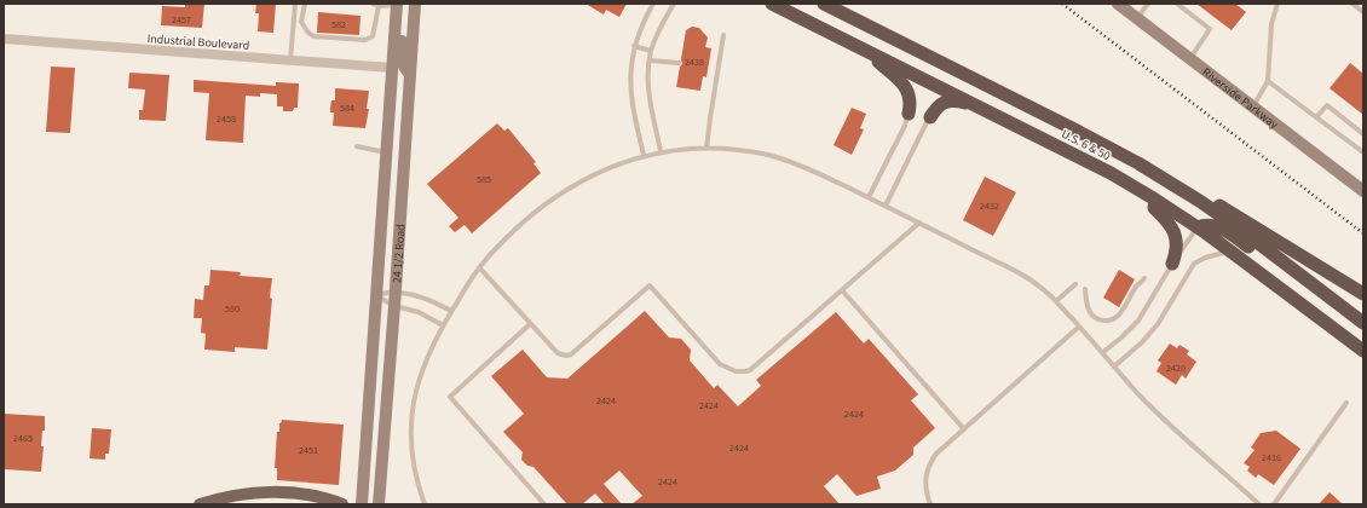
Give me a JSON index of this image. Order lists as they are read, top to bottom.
{
  "streets": {
    "highway": ["U.S. 6 & 50"],
    "main road": ["Riverside Parkway", "24 1/2 Road"],
    "street": ["Industrial Boulevard"]
  },
  "crossings": [
    ["Industrial Boulevard", "24 1/2 Road"]
  ],
  "house_numbers": [
    "2457",
    "582",
    "2438",
    "584",
    "2458",
    "585",
    "2432",
    "590",
    "2420",
    "2424",
    "2424",
    "2424",
    "2465",
    "2424",
    "2451",
    "2416",
    "2424"
  ]
}
